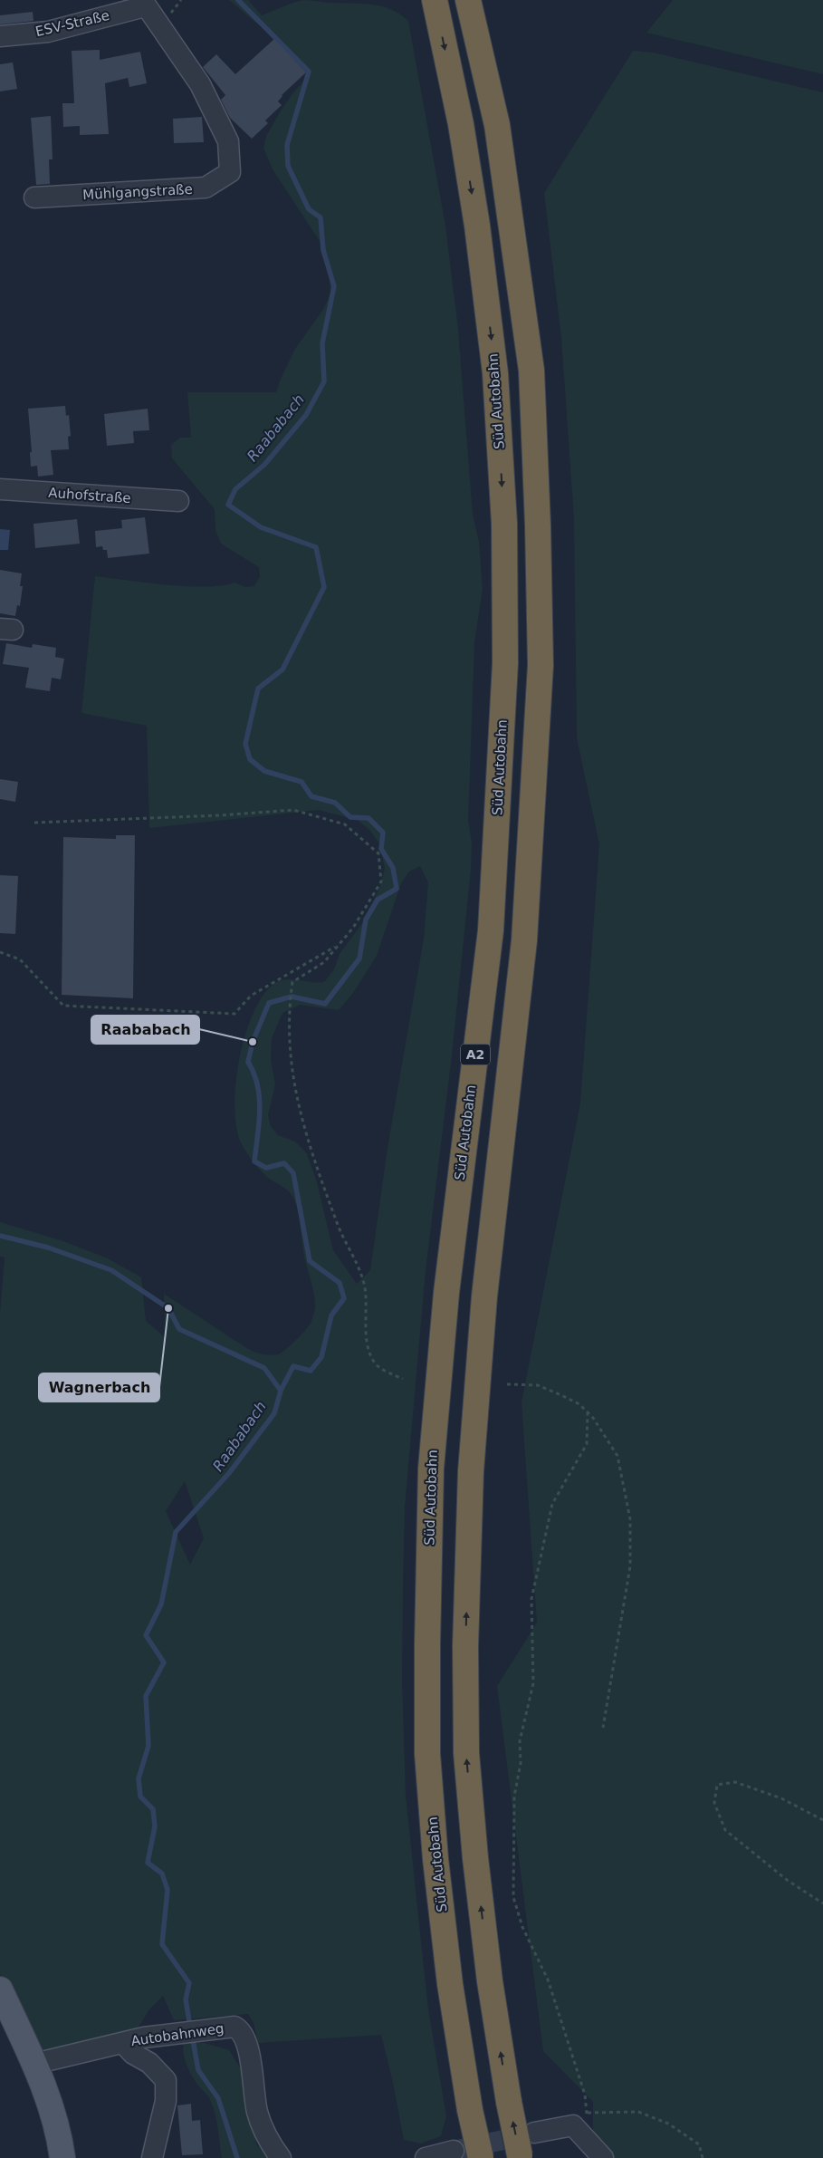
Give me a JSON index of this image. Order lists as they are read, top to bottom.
{
  "streets": {
    "highway": ["Süd Autobahn", "A2"],
    "street": [
      "ESV-Straße",
      "Mühlgangstraße",
      "Auhofstraße",
      "Autobahnweg"
    ]
  },
  "crossings": [
    ["ESV-Straße", "Mühlgangstraße"]
  ],
  "water": ["Raababach"],
  "places": ["Raababach", "Wagnerbach"]
}
